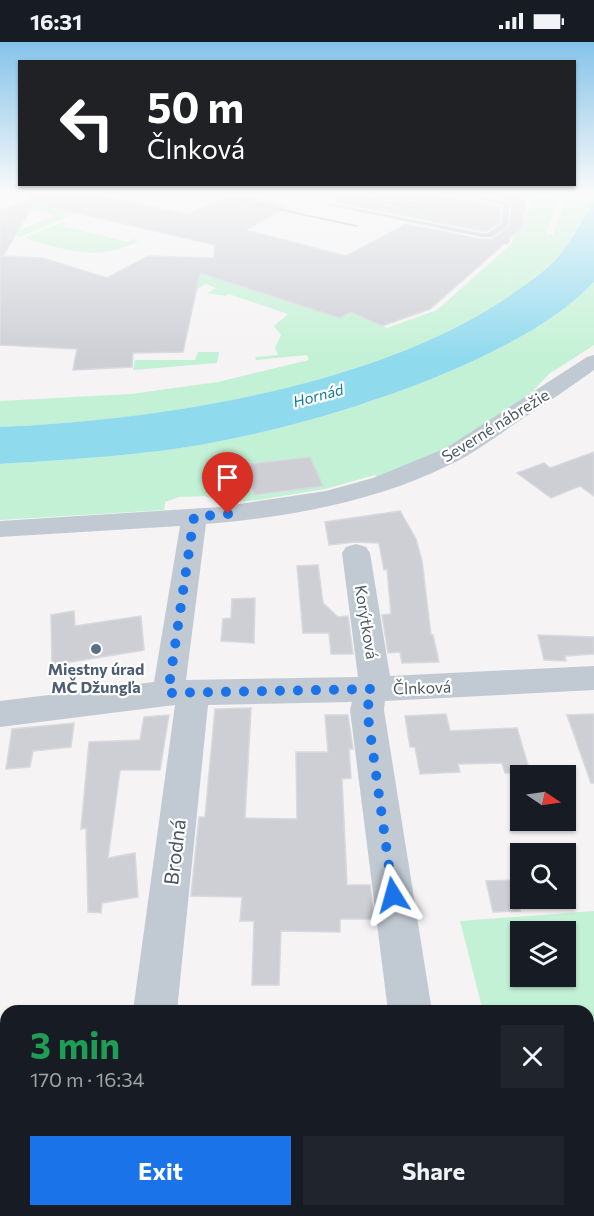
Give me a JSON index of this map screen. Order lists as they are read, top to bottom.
{
  "streets": {
    "street": [
      "Severné nábrežie",
      "Korýtková",
      "Člnková",
      "Brodná"
    ]
  },
  "crossings": [
    ["Severné nábrežie", "Brodná"],
    ["Korýtková", "Člnková"],
    ["Člnková", "Brodná"]
  ],
  "water": ["Hornád"],
  "places": ["Miestny úrad MČ Džungľa"],
  "north": "right",
  "page": {
    "status": "16:31",
    "turn": ["50 m", "Člnková"],
    "heading": ["3 min", "170 m · 16:34"],
    "buttons": ["Exit", "Share"]
  }
}
